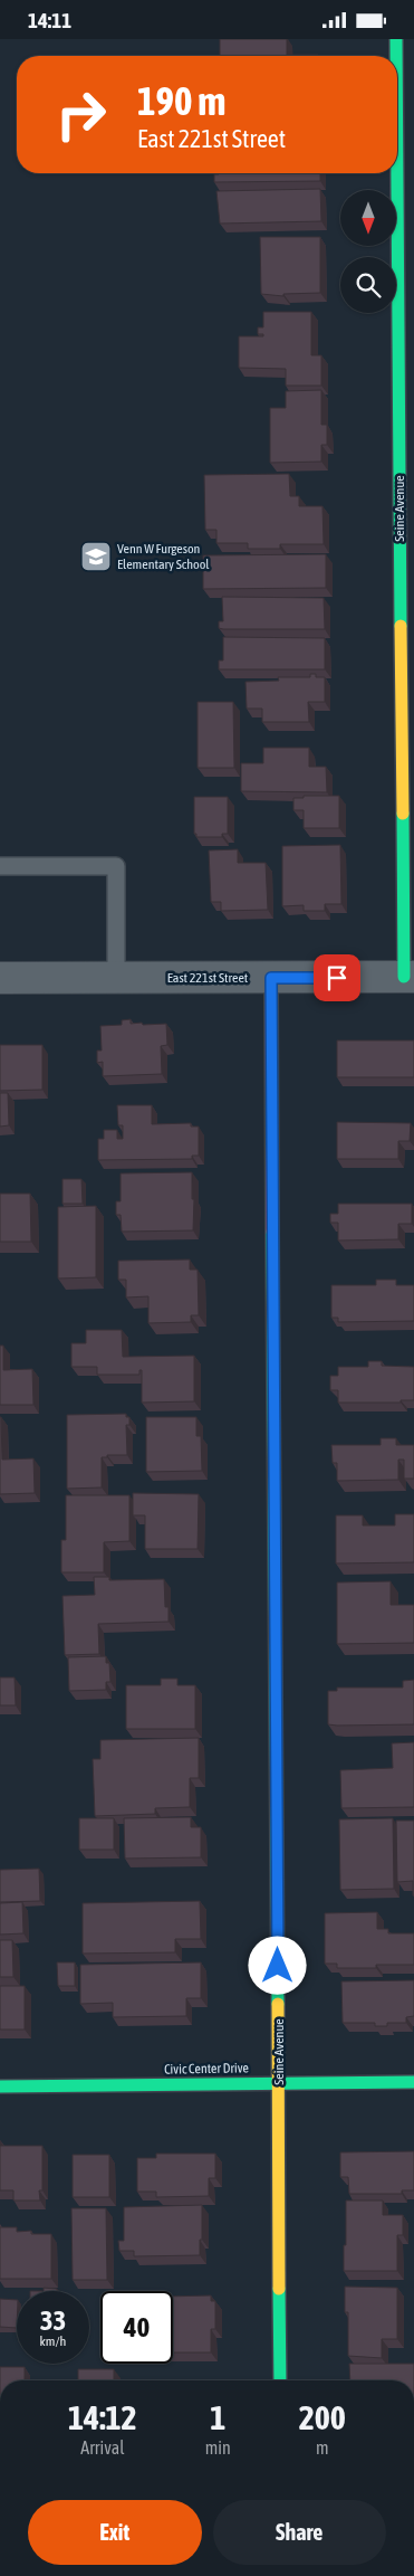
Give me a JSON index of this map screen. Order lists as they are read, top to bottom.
{
  "streets": {
    "street": ["Seine Avenue", "East 221st Street", "Civic Center Drive"]
  },
  "crossings": [
    ["Seine Avenue", "East 221st Street"],
    ["Seine Avenue", "Civic Center Drive"]
  ],
  "places": {
    "school or university": ["Venn W Furgeson Elementary School"]
  },
  "north": "bottom",
  "page": {
    "status": "14:11",
    "turn": ["190 m", "East 221st Street"],
    "speed": "33 km/h",
    "limit": "40",
    "eta": [
      "14:12",
      "Arrival",
      "1",
      "min",
      "200",
      "m"
    ],
    "buttons": ["Exit", "Share"]
  }
}
